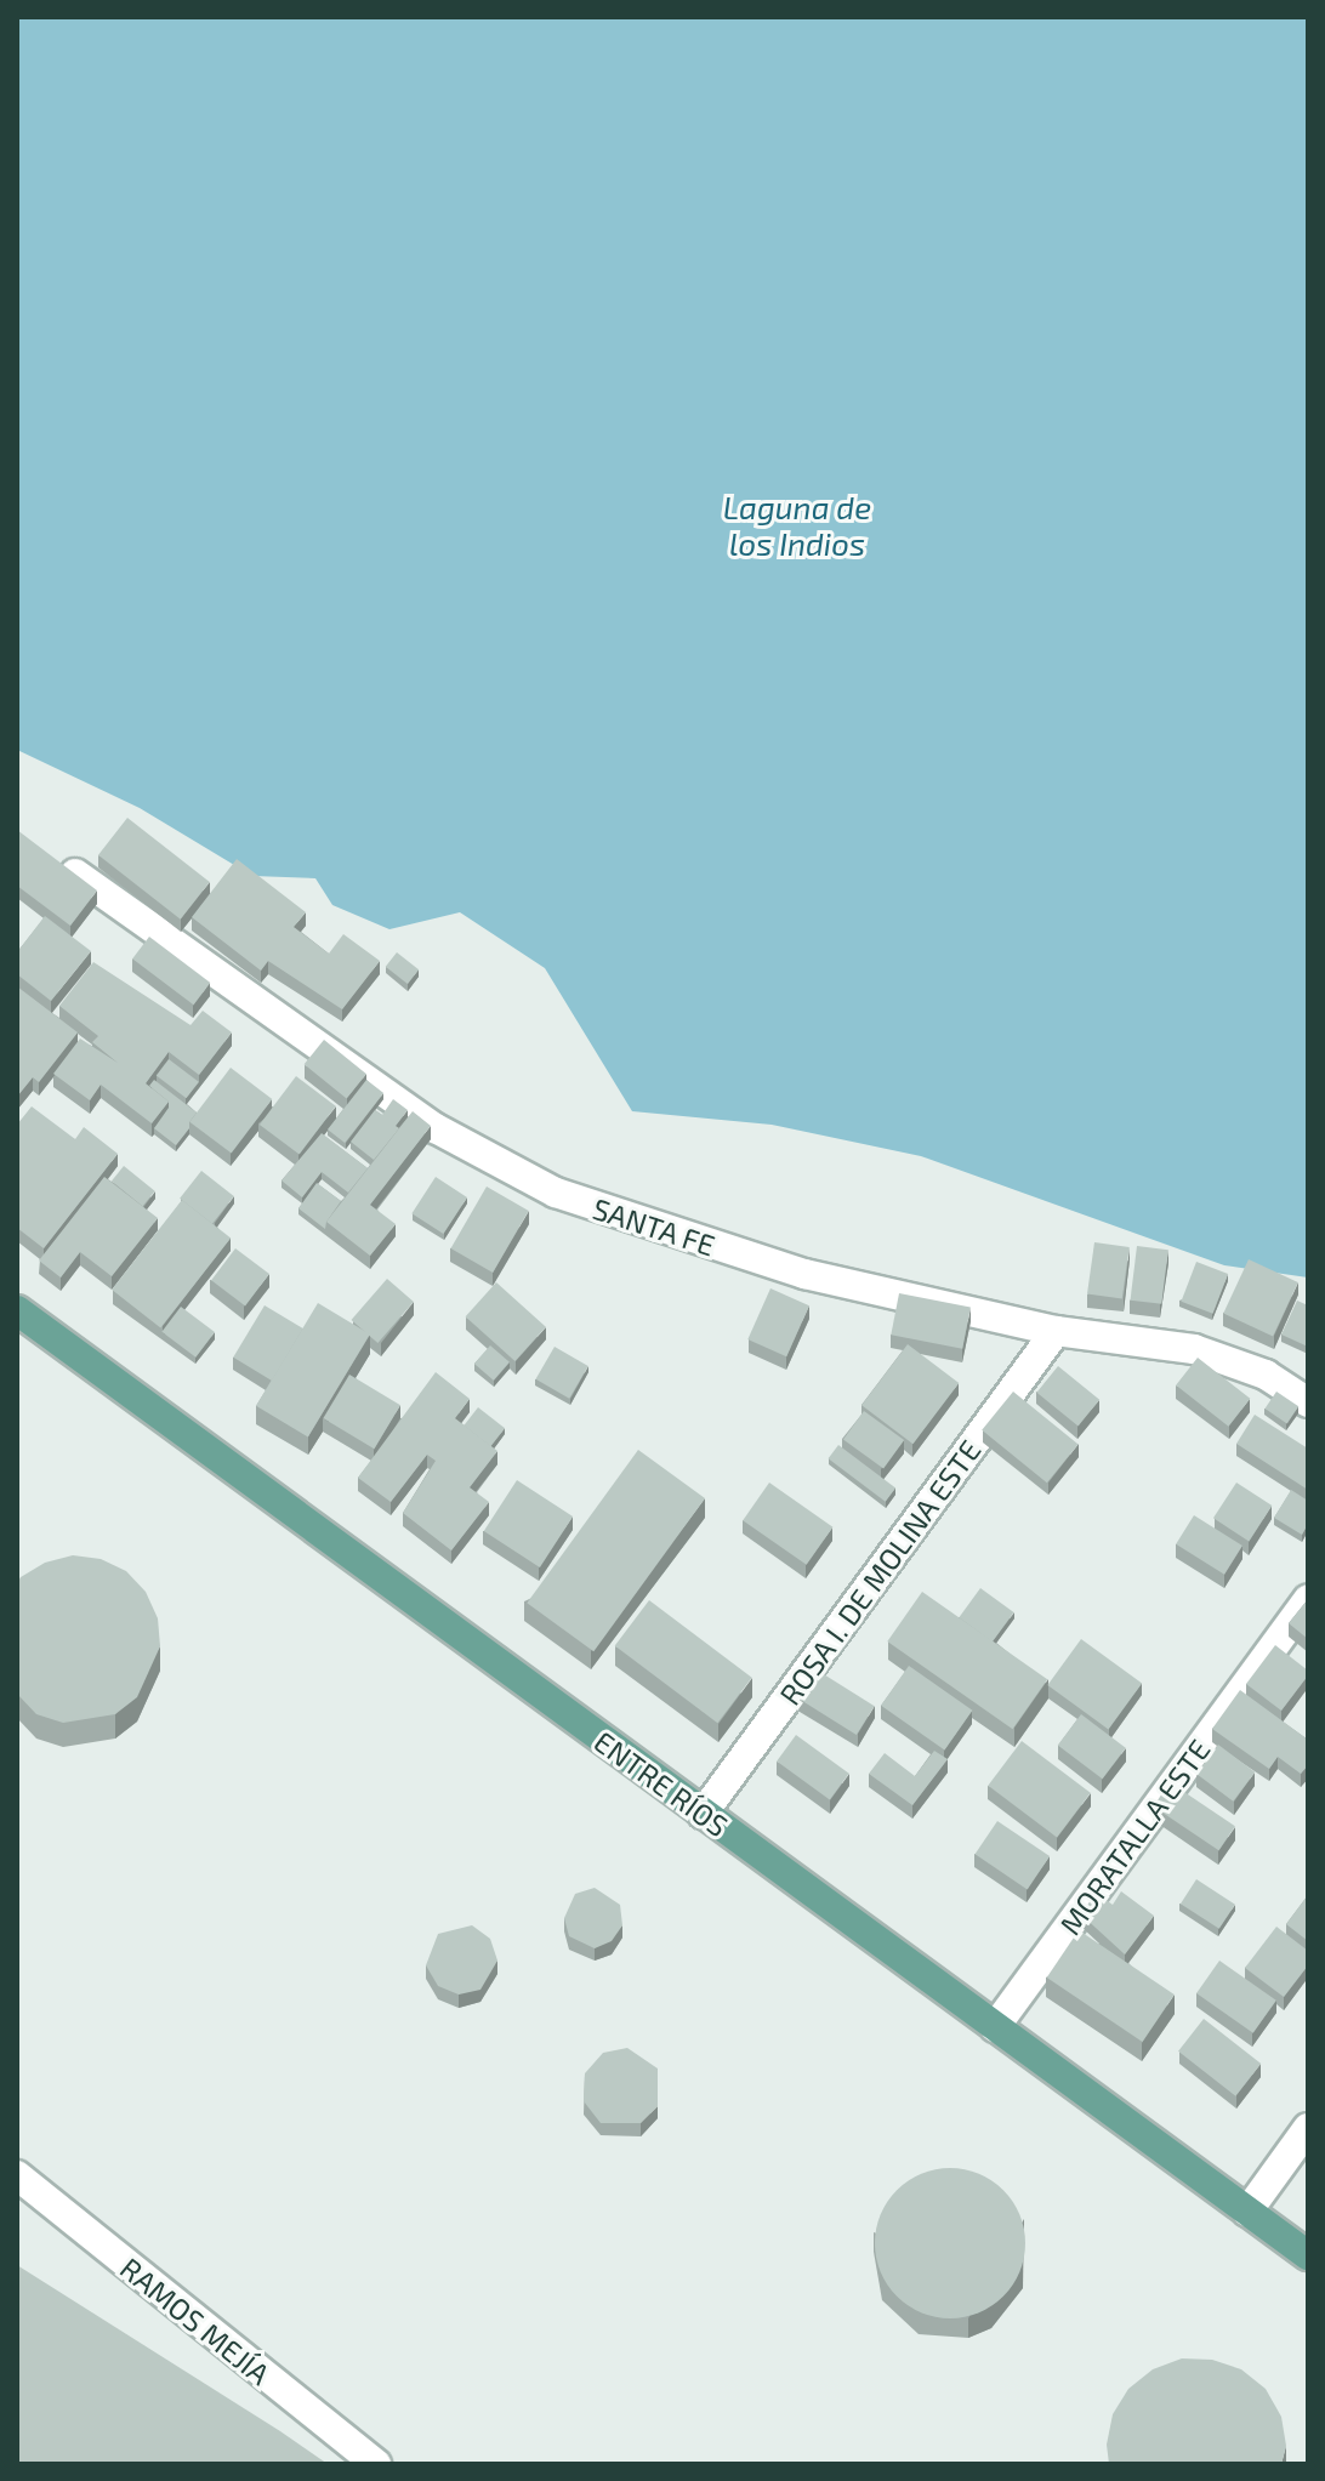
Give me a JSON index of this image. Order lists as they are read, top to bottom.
{
  "streets": {
    "main road": ["ENTRE RÍOS"],
    "street": [
      "SANTA FE",
      "ROSA I. DE MOLINA ESTE",
      "MORATALLA ESTE",
      "RAMOS MEJÍA"
    ]
  },
  "crossings": [
    ["SANTA FE", "ROSA I. DE MOLINA ESTE"],
    ["ROSA I. DE MOLINA ESTE", "ENTRE RÍOS"],
    ["ENTRE RÍOS", "MORATALLA ESTE"]
  ],
  "water": ["Laguna de los Indios"]
}
